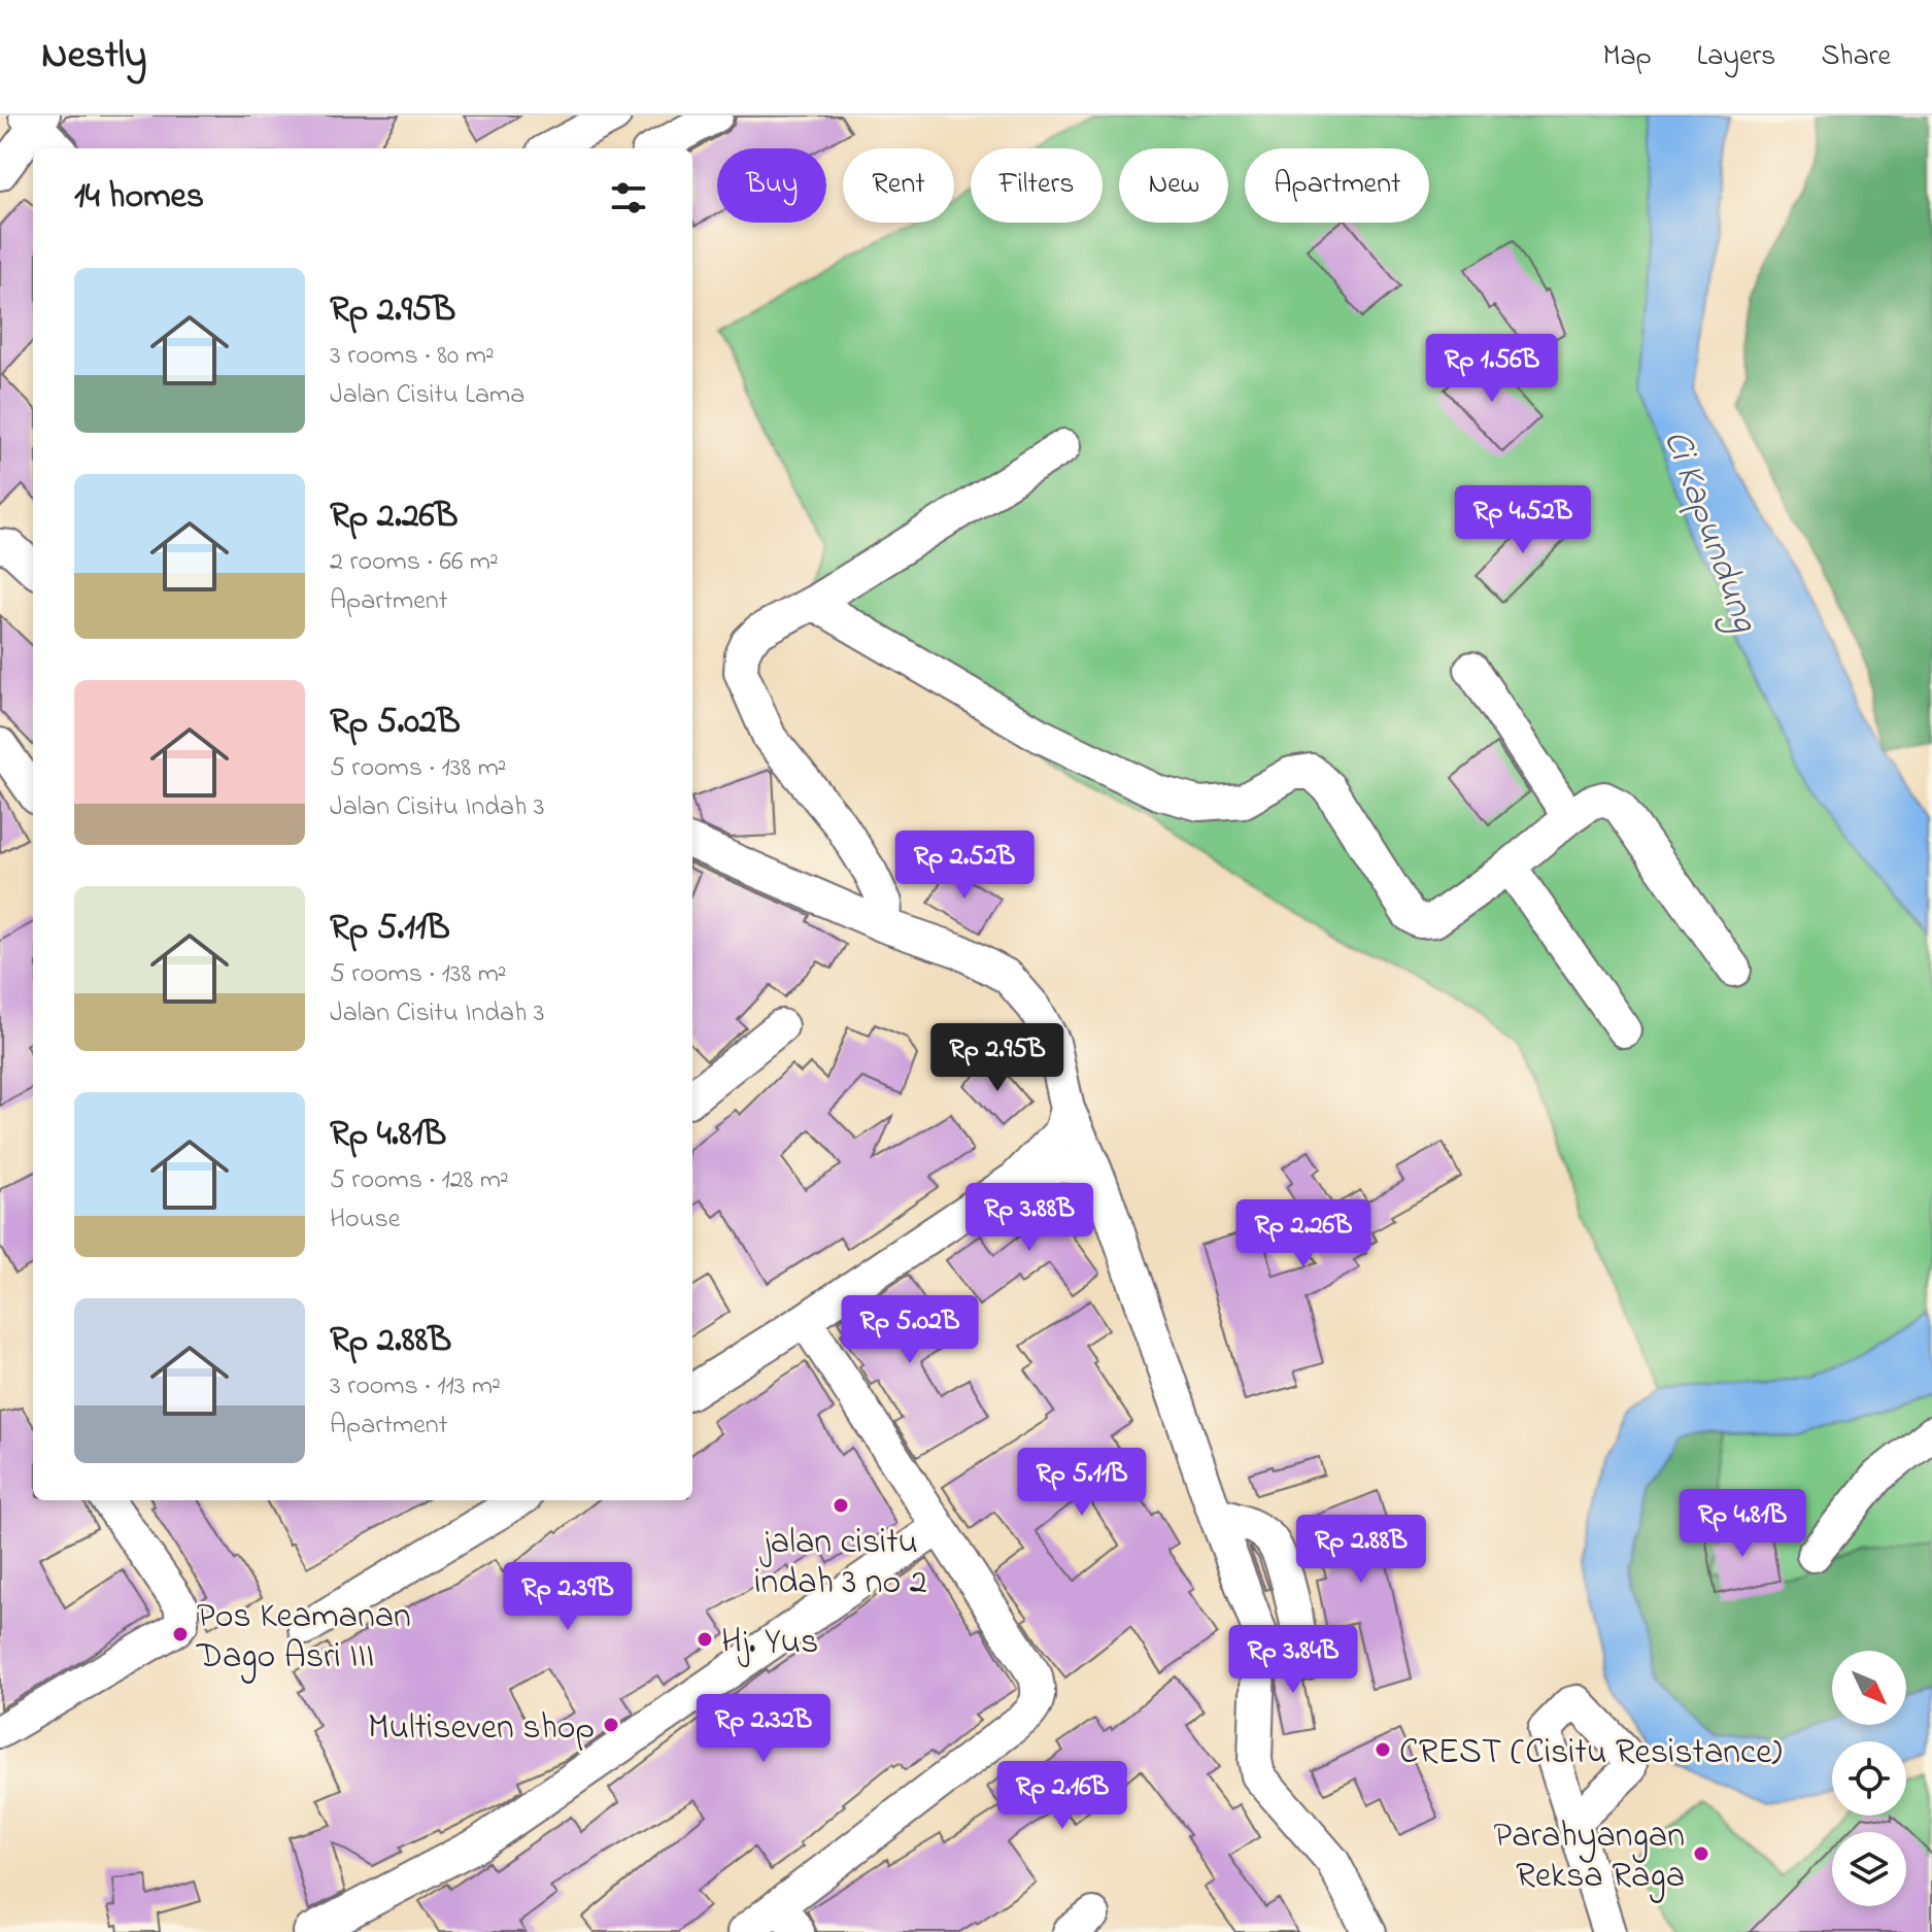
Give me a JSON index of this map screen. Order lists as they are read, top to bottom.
{
  "water": ["Ci Kapundung"],
  "places": [
    "jalan cisitu indah 3 no 2",
    "Pos Keamanan Dago Asri III",
    "Hj. Yus",
    "Multiseven shop",
    "CREST (Cisitu Resistance)",
    "Parahyangan Reksa Raga"
  ],
  "north": "bottom right",
  "page": {
    "header": "Nestly",
    "nav": ["Map", "Layers", "Share"],
    "chip": [
      "Buy",
      "Rent",
      "Filters",
      "New",
      "Apartment"
    ],
    "heading": "14 homes",
    "list": [
      {
        "name": "Rp 2.95B",
        "note": "3 rooms · 80 m² · Jalan Cisitu Lama"
      },
      {
        "name": "Rp 2.26B",
        "note": "2 rooms · 66 m² · Apartment"
      },
      {
        "name": "Rp 5.02B",
        "note": "5 rooms · 138 m² · Jalan Cisitu Indah 3"
      },
      {
        "name": "Rp 5.11B",
        "note": "5 rooms · 138 m² · Jalan Cisitu Indah 3"
      },
      {
        "name": "Rp 4.81B",
        "note": "5 rooms · 128 m² · House"
      },
      {
        "name": "Rp 2.88B",
        "note": "3 rooms · 113 m² · Apartment"
      }
    ],
    "price": [
      "Rp 1.56B",
      "Rp 4.52B",
      "Rp 2.52B",
      "Rp 2.95B",
      "Rp 3.88B",
      "Rp 2.26B",
      "Rp 5.02B",
      "Rp 5.11B",
      "Rp 4.81B",
      "Rp 2.88B",
      "Rp 2.39B",
      "Rp 3.84B",
      "Rp 2.32B",
      "Rp 2.16B"
    ]
  }
}
